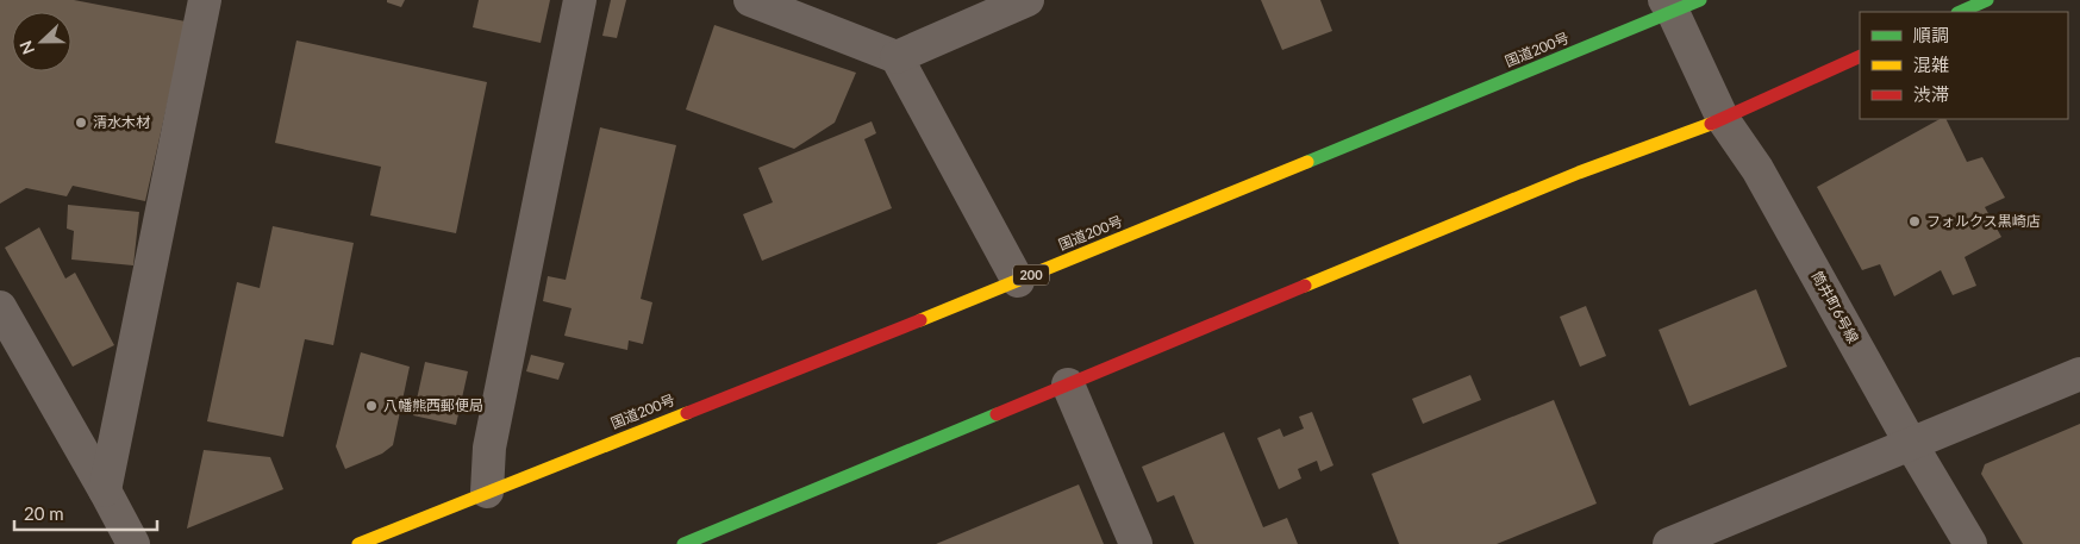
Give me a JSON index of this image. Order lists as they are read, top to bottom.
{
  "streets": {
    "highway": ["国道200号", "200"],
    "street": ["筒井町6号線"]
  },
  "crossings": [
    ["国道200号", "筒井町6号線"]
  ],
  "places": ["清水木材", "フォルクス黒崎店", "八幡熊西郵便局"],
  "legend": ["順調", "混雑", "渋滞"],
  "scale_bar": "20 m",
  "north": "left"
}
